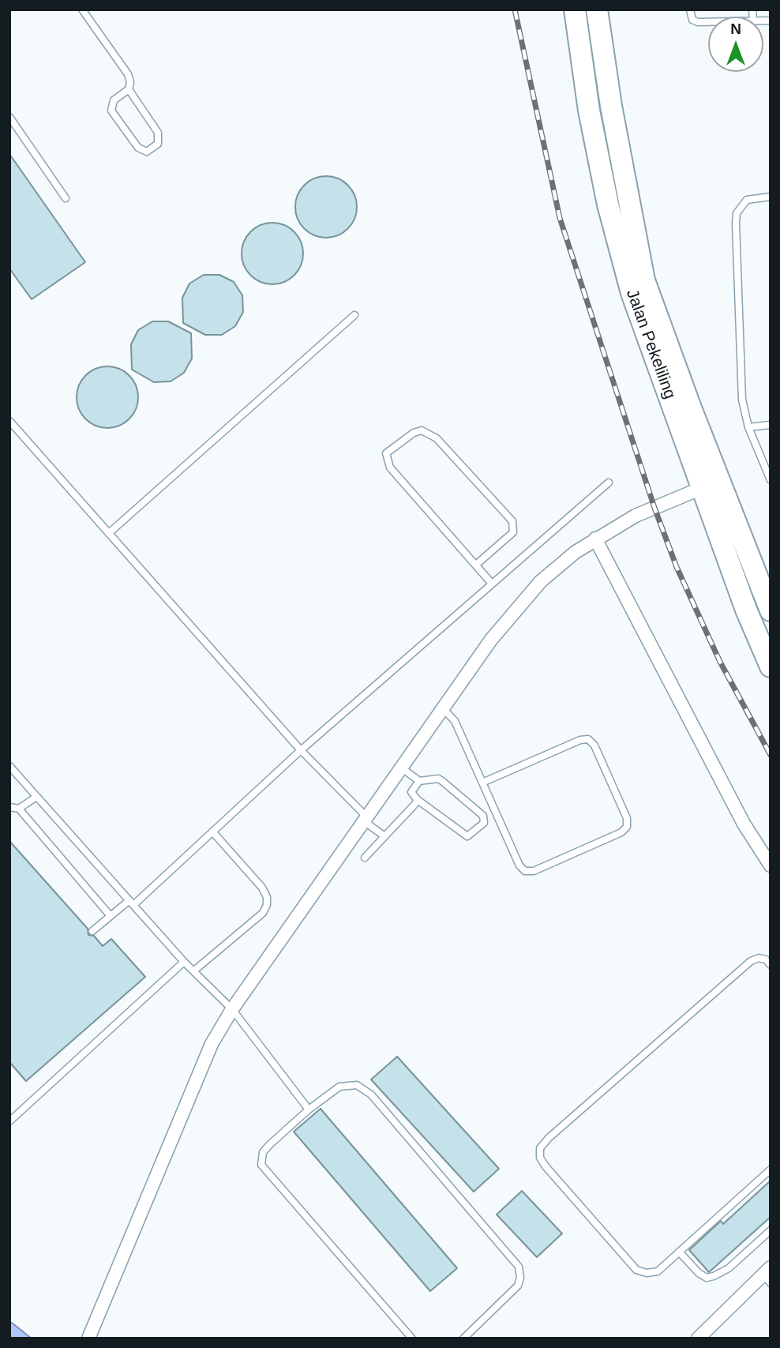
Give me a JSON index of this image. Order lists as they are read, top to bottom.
{
  "streets": {
    "main road": ["Jalan Pekeliling"]
  },
  "north": "top"
}
